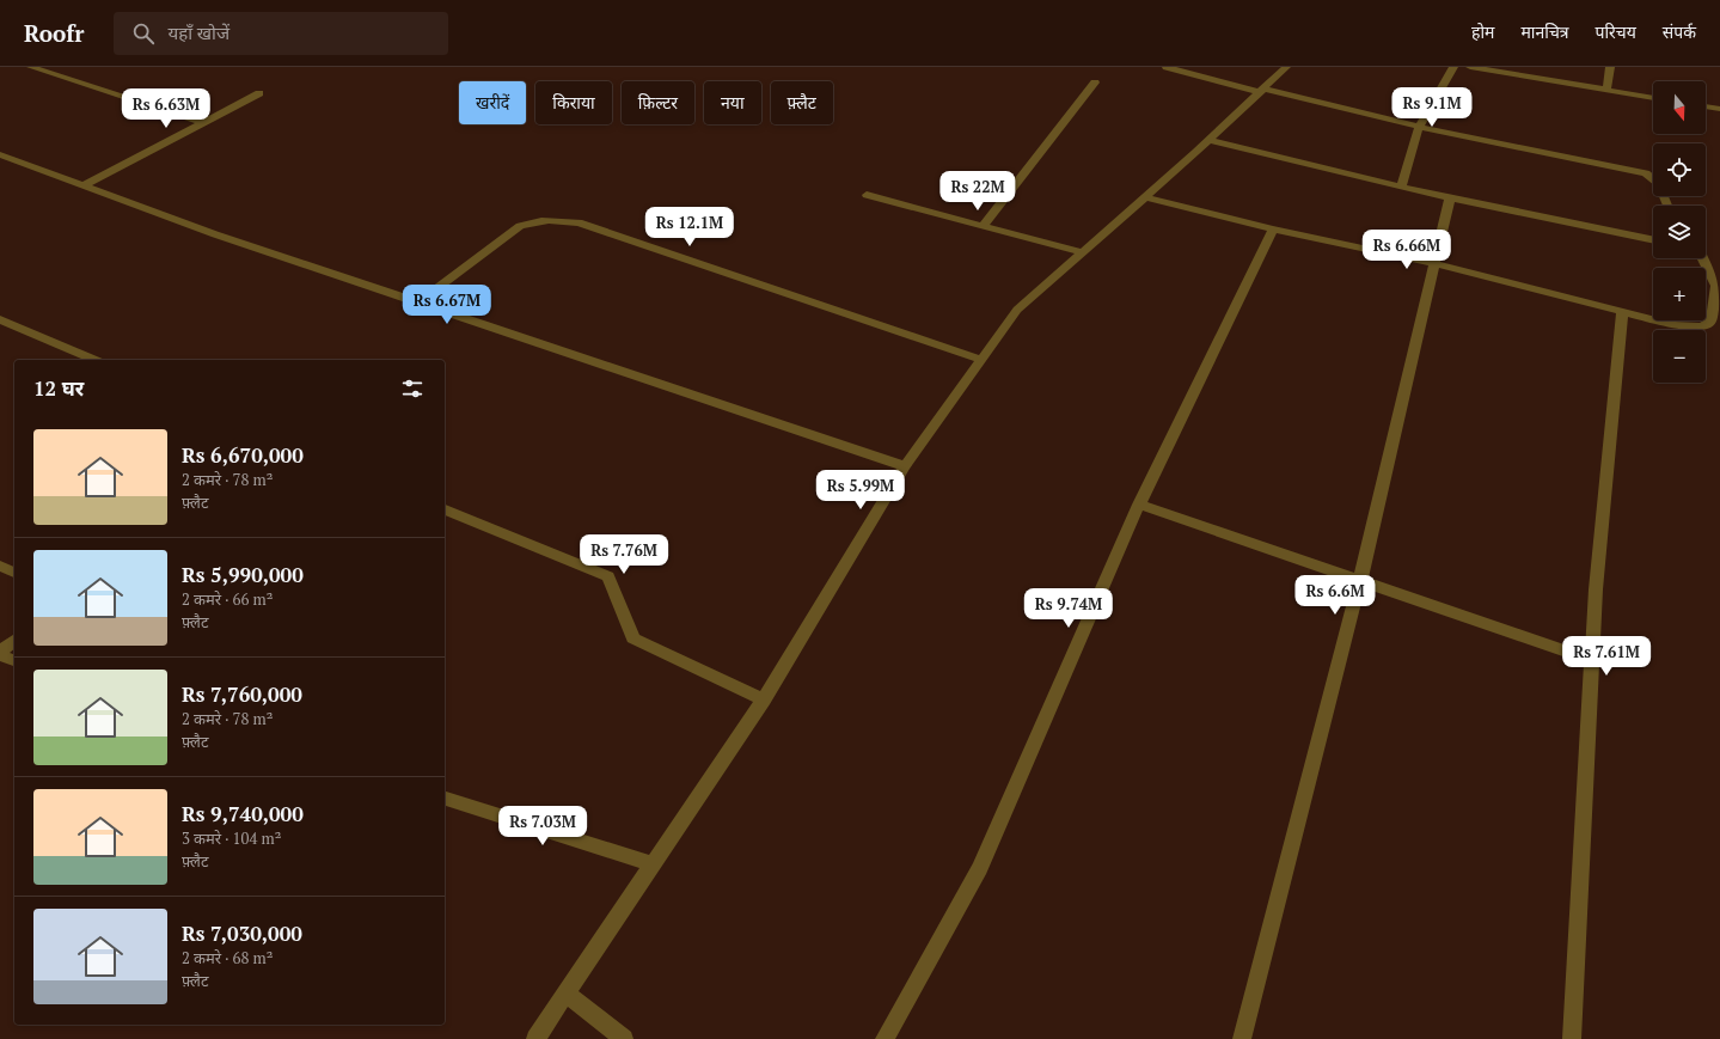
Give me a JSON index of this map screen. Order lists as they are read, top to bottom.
{
  "north": "bottom",
  "page": {
    "header": "Roofr",
    "search": "यहाँ खोजें",
    "nav": [
      "होम",
      "मानचित्र",
      "परिचय",
      "संपर्क"
    ],
    "map_buttons": ["+", "−"],
    "chip": [
      "खरीदें",
      "किराया",
      "फ़िल्टर",
      "नया",
      "फ़्लैट"
    ],
    "price": [
      "Rs 9.1M",
      "Rs 6.63M",
      "Rs 22M",
      "Rs 12.1M",
      "Rs 6.66M",
      "Rs 6.67M",
      "Rs 5.99M",
      "Rs 7.76M",
      "Rs 6.6M",
      "Rs 9.74M",
      "Rs 7.61M",
      "Rs 7.03M"
    ],
    "heading": "12 घर",
    "list": [
      {
        "name": "Rs 6,670,000",
        "note": "2 कमरे · 78 m² · फ़्लैट"
      },
      {
        "name": "Rs 5,990,000",
        "note": "2 कमरे · 66 m² · फ़्लैट"
      },
      {
        "name": "Rs 7,760,000",
        "note": "2 कमरे · 78 m² · फ़्लैट"
      },
      {
        "name": "Rs 9,740,000",
        "note": "3 कमरे · 104 m² · फ़्लैट"
      },
      {
        "name": "Rs 7,030,000",
        "note": "2 कमरे · 68 m² · फ़्लैट"
      }
    ]
  }
}
